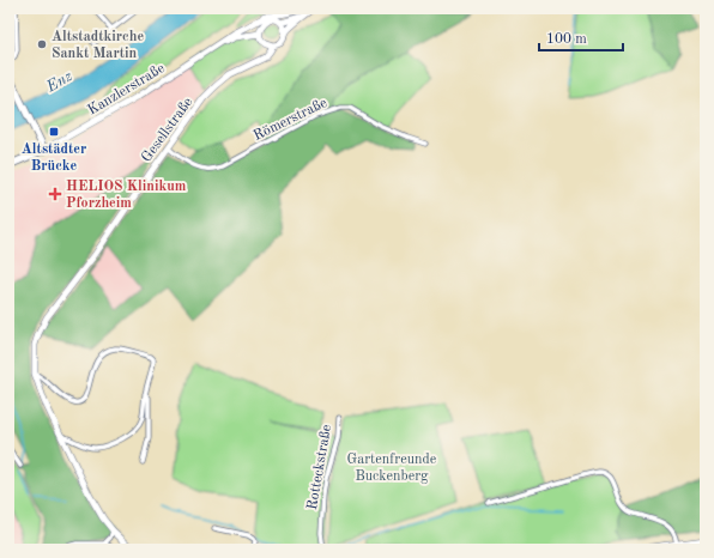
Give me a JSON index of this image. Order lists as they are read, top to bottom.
{
  "streets": {
    "street": [
      "Kanzlerstraße",
      "Römerstraße",
      "Gesellstraße",
      "Rotteckstraße"
    ]
  },
  "crossings": [
    ["Kanzlerstraße", "Gesellstraße"],
    ["Römerstraße", "Gesellstraße"]
  ],
  "water": ["Enz"],
  "parks": ["Gartenfreunde Buckenberg"],
  "places": {
    "other": ["Altstadtkirche Sankt Martin"],
    "transit": ["Altstädter Brücke"],
    "health": ["HELIOS Klinikum Pforzheim"]
  },
  "scale_bar": "100 m"
}
